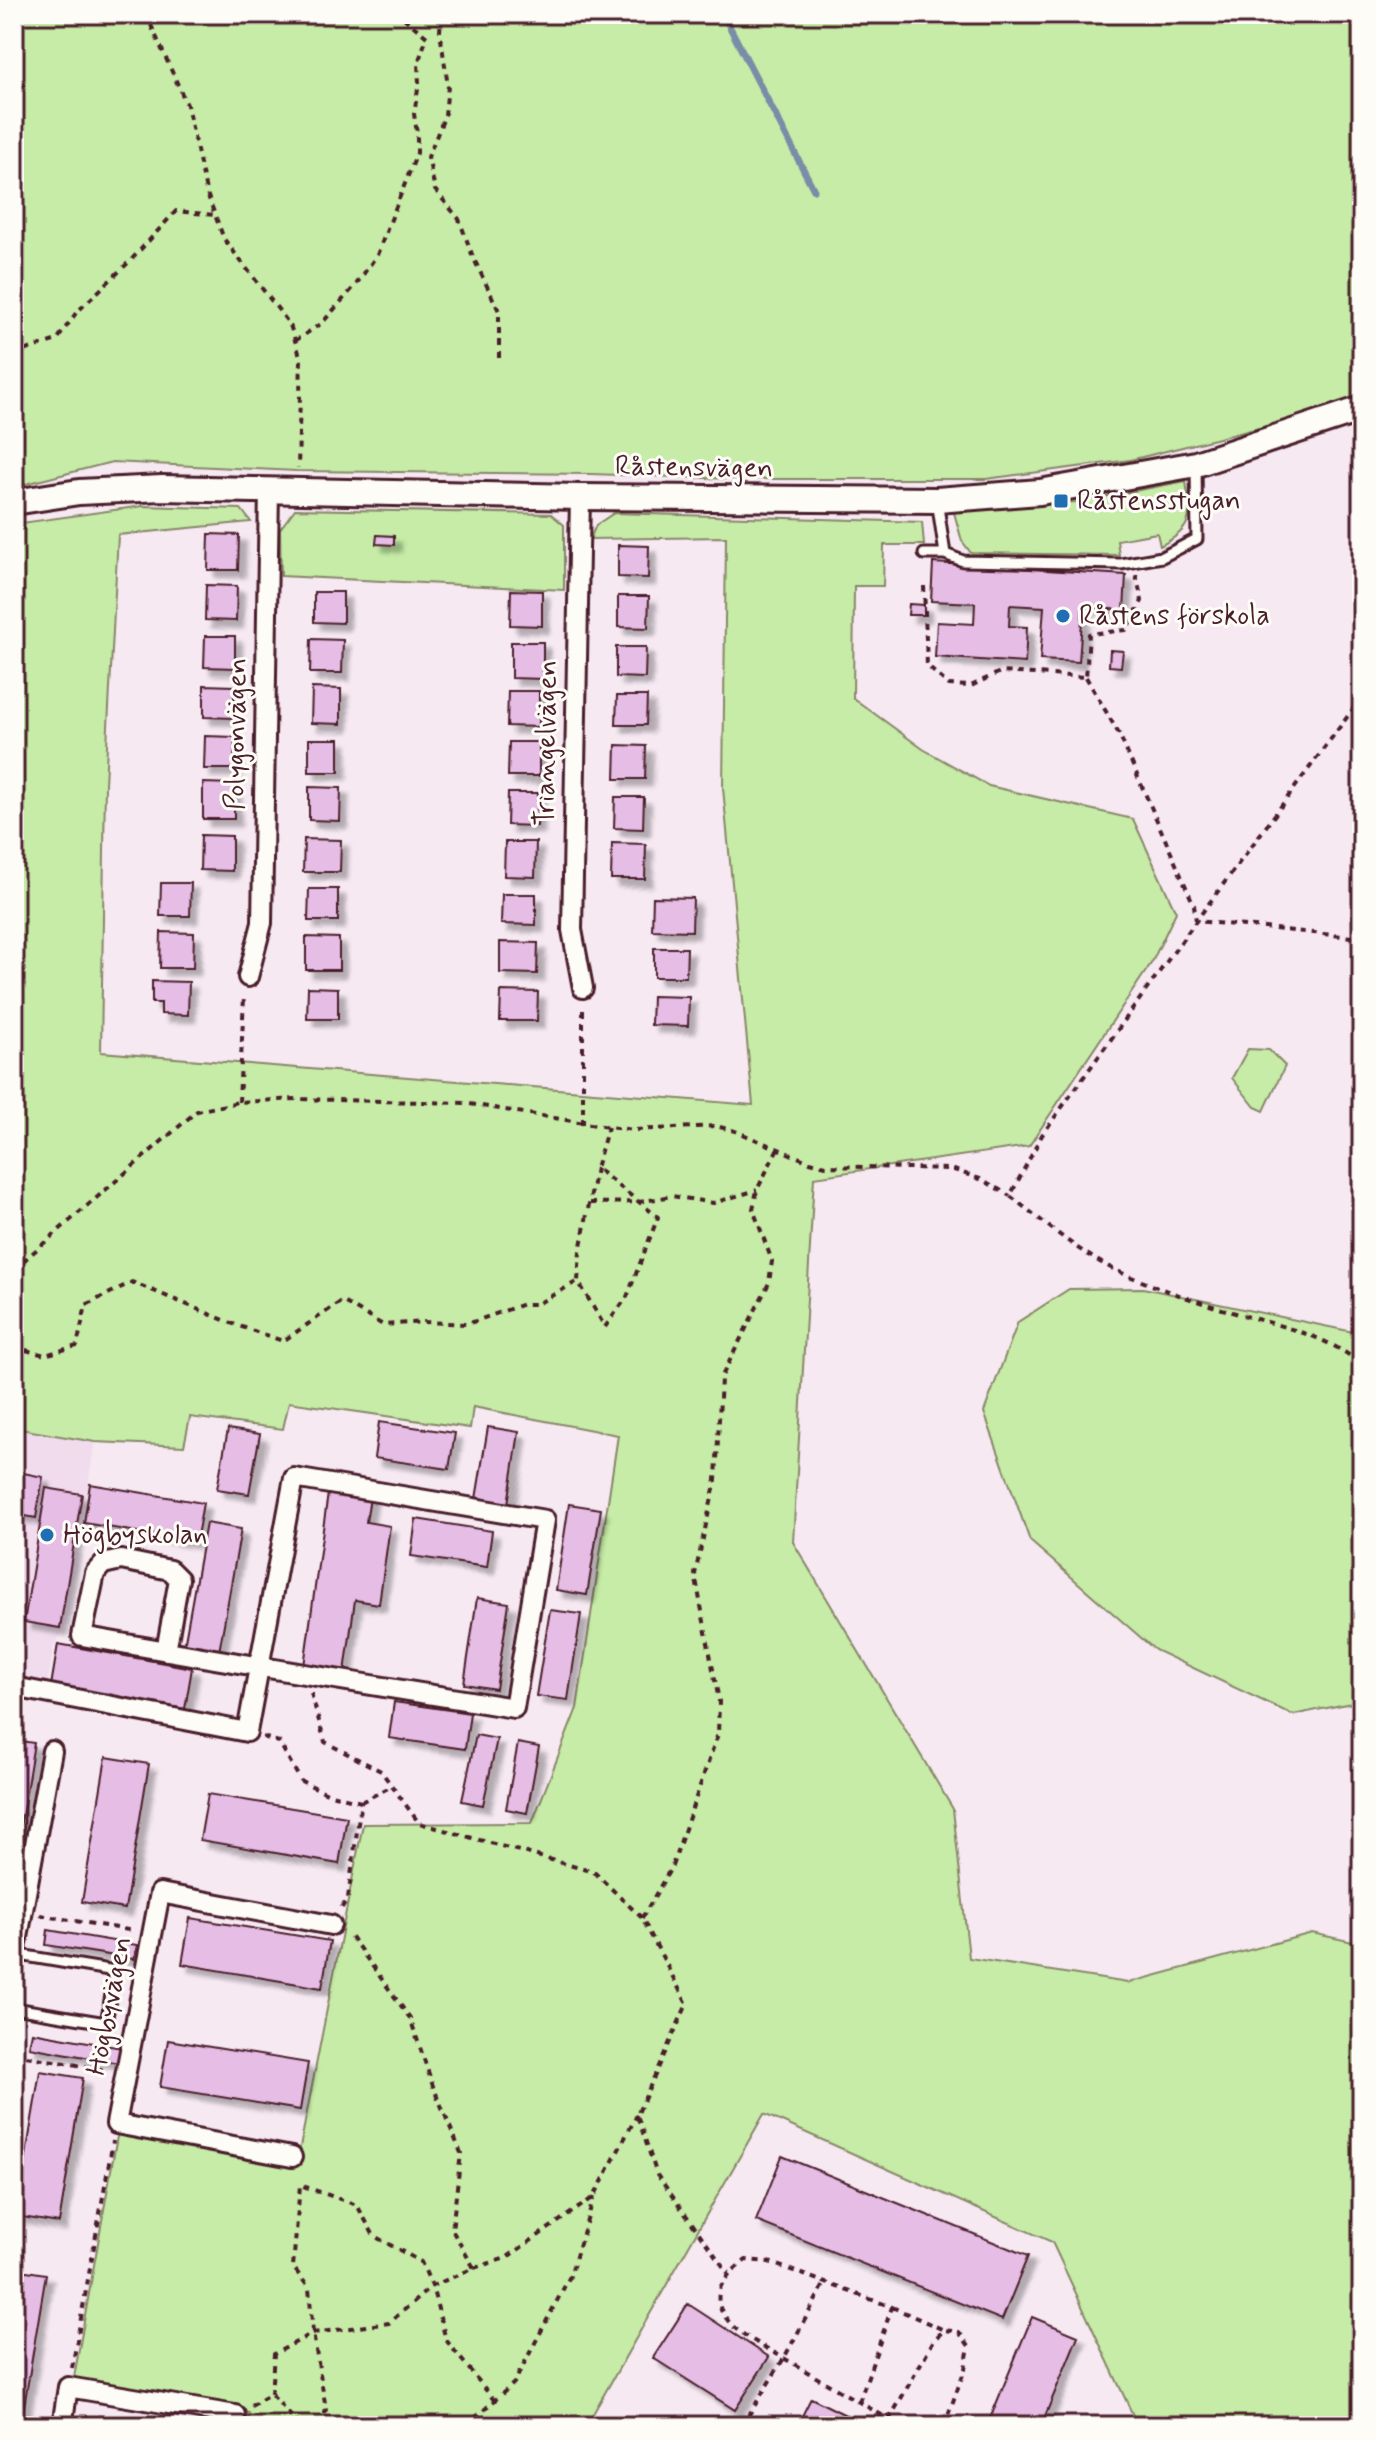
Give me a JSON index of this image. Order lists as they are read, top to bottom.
{
  "streets": {
    "street": [
      "Råstensvägen",
      "Polygonvägen",
      "Triangelvägen",
      "Högbyvägen"
    ]
  },
  "crossings": [
    ["Råstensvägen", "Polygonvägen"],
    ["Råstensvägen", "Triangelvägen"]
  ],
  "places": {
    "transit": ["Råstensstugan"],
    "other": ["Råstens förskola", "Högbyskolan"]
  }
}
